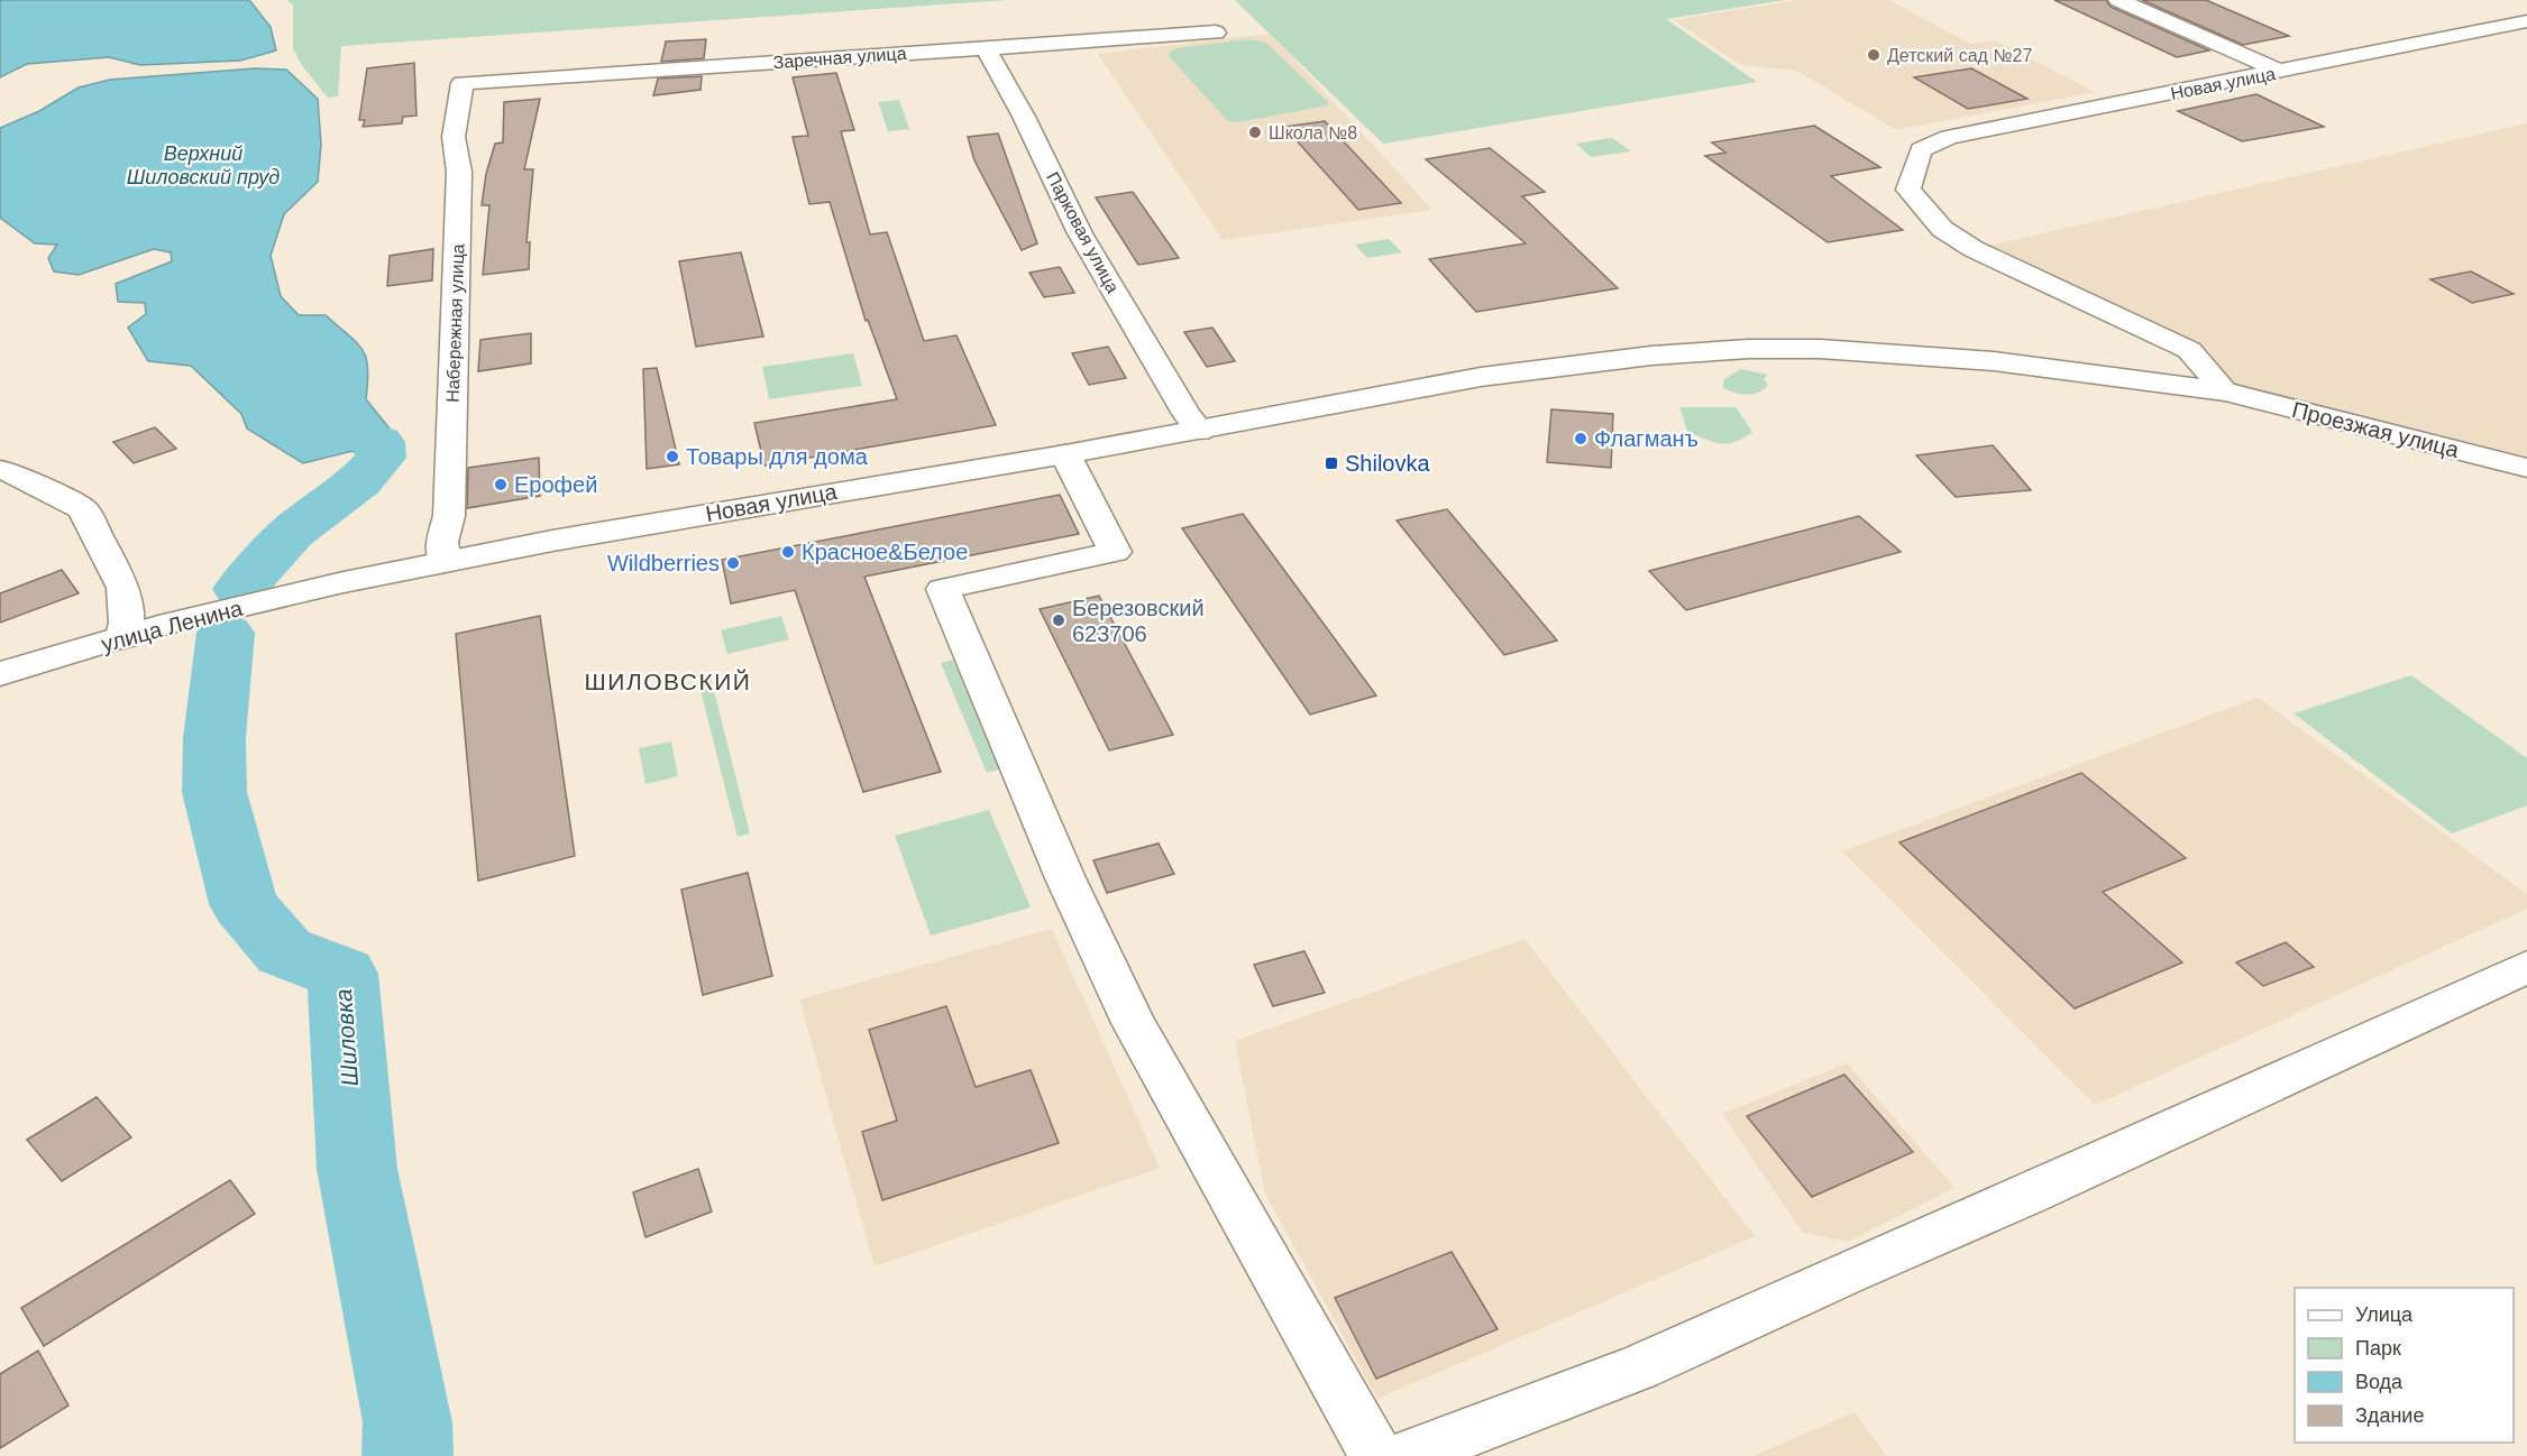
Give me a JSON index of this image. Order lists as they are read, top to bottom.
{
  "streets": {
    "street": [
      "Заречная улица",
      "Новая улица",
      "Парковая улица",
      "Набережная улица",
      "Проезжая улица",
      "улица Ленина"
    ]
  },
  "crossings": [
    ["Заречная улица", "Парковая улица"],
    ["Заречная улица", "Набережная улица"],
    ["Новая улица", "Парковая улица"],
    ["Новая улица", "Набережная улица"],
    ["Новая улица", "Проезжая улица"],
    ["Новая улица", "улица Ленина"],
    ["Парковая улица", "Проезжая улица"]
  ],
  "districts": ["ШИЛОВСКИЙ"],
  "water": ["Верхний Шиловский пруд", "Шиловка"],
  "places": {
    "other": [
      "Детский сад №27",
      "Школа №8",
      "Флагманъ",
      "Товары для дома",
      "Ерофей",
      "Красное&Белое",
      "Wildberries",
      "Березовский 623706"
    ],
    "transit": ["Shilovka"]
  },
  "legend": [
    "Улица",
    "Парк",
    "Вода",
    "Здание"
  ]
}
